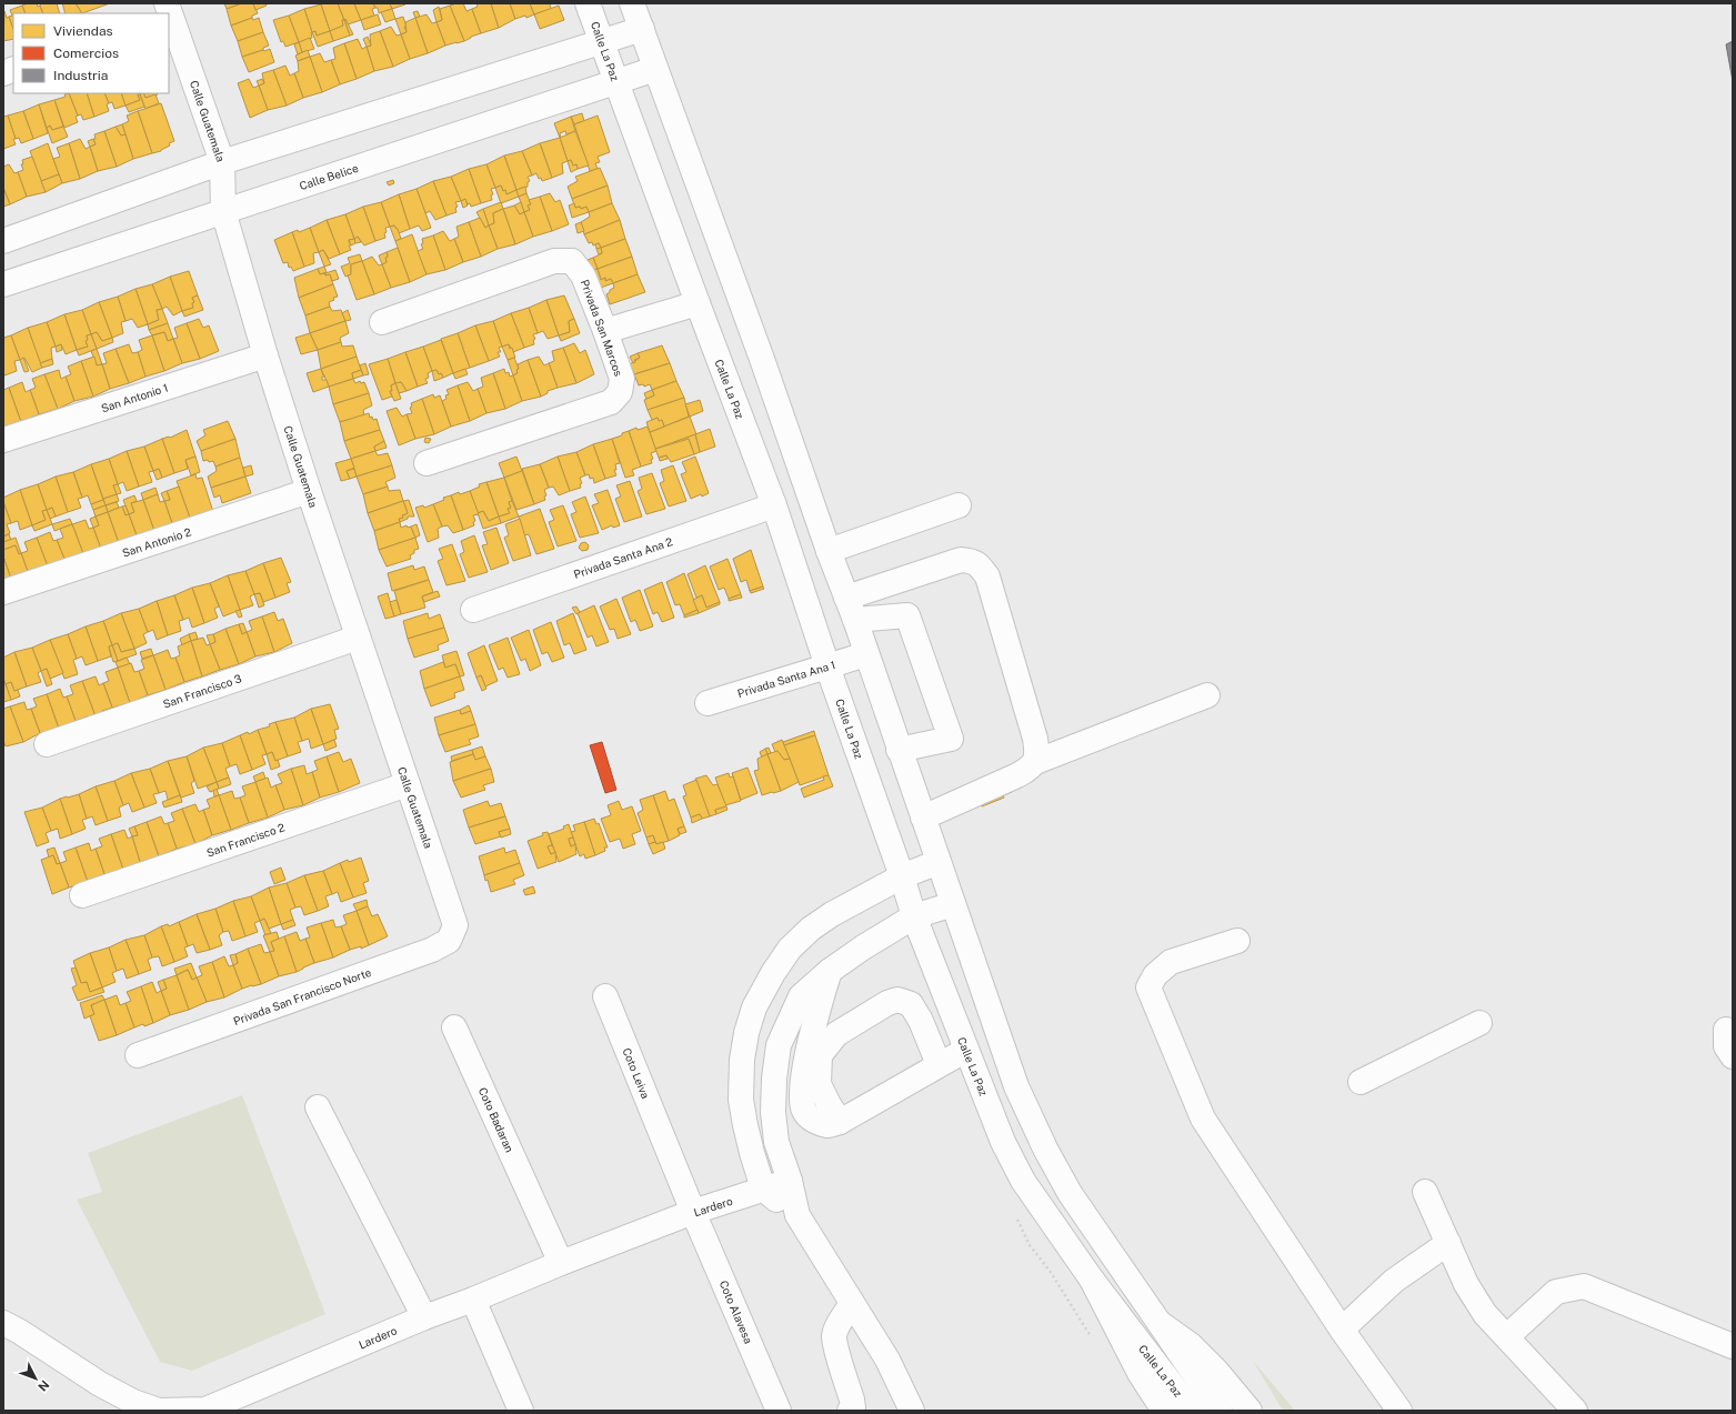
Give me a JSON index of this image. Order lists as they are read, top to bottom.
{
  "streets": {
    "main road": [
      "Calle La Paz",
      "Calle Guatemala",
      "Calle Belice",
      "Privada San Marcos",
      "San Antonio 1",
      "San Antonio 2",
      "Privada Santa Ana 2",
      "Privada Santa Ana 1",
      "San Francisco 3",
      "San Francisco 2",
      "Privada San Francisco Norte",
      "Coto Leiva",
      "Coto Badaran",
      "Lardero",
      "Coto Alavesa"
    ]
  },
  "crossings": [
    ["Calle La Paz", "Calle Belice"],
    ["Calle La Paz", "Privada Santa Ana 2"],
    ["Calle La Paz", "Privada Santa Ana 1"],
    ["Calle Guatemala", "Calle Belice"],
    ["Calle Guatemala", "San Antonio 1"],
    ["Calle Guatemala", "San Antonio 2"],
    ["Calle Guatemala", "San Francisco 3"],
    ["Calle Guatemala", "San Francisco 2"],
    ["Calle Guatemala", "Privada San Francisco Norte"],
    ["Coto Leiva", "Lardero"],
    ["Coto Leiva", "Coto Alavesa"],
    ["Coto Badaran", "Lardero"],
    ["Lardero", "Coto Alavesa"]
  ],
  "legend": ["Viviendas", "Comercios", "Industria"],
  "north": "bottom right"
}
